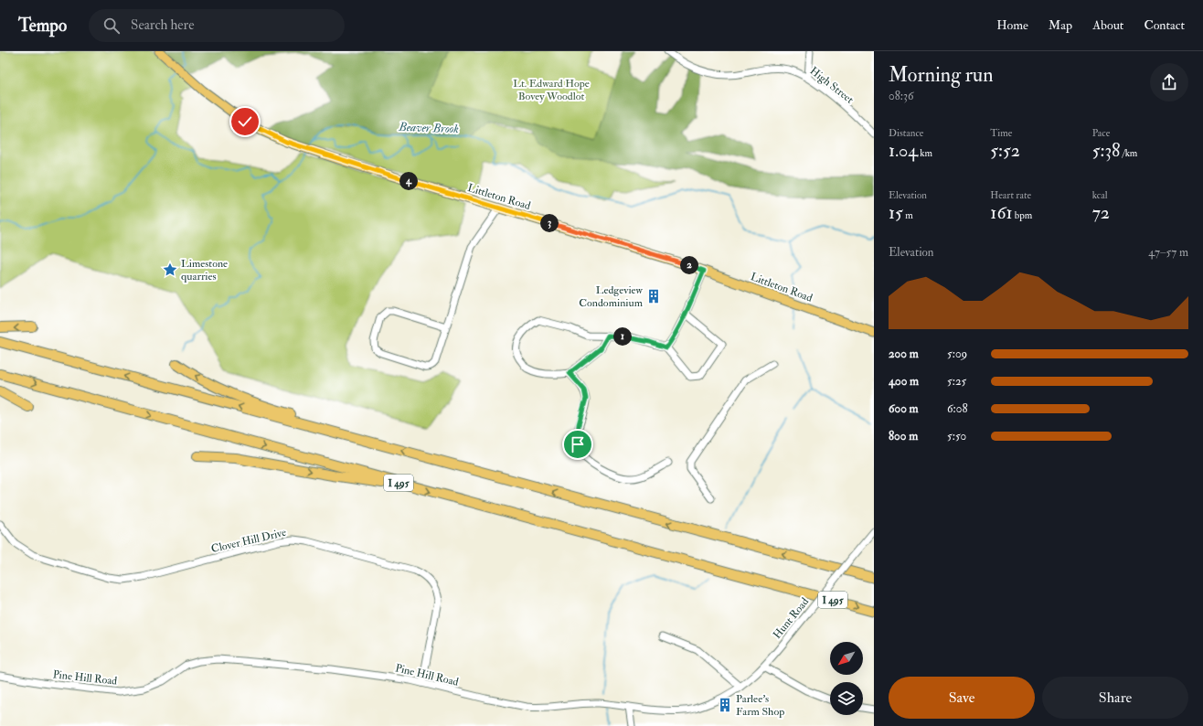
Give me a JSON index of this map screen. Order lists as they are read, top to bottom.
{
  "streets": {
    "highway": ["I 495"],
    "main road": ["Littleton Road"],
    "street": [
      "High Street",
      "Clover Hill Drive",
      "Hunt Road",
      "Pine Hill Road"
    ]
  },
  "crossings": [
    ["Clover Hill Drive", "Pine Hill Road"],
    ["Hunt Road", "Pine Hill Road"]
  ],
  "water": ["Beaver Brook"],
  "parks": ["Lt. Edward Hope Bovey Woodlot"],
  "places": {
    "place": ["Limestone quarries"],
    "building": ["Ledgeview Condominium", "Parlee's Farm Shop"]
  },
  "north": "bottom left",
  "page": {
    "header": "Tempo",
    "search": "Search here",
    "nav": [
      "Home",
      "Map",
      "About",
      "Contact"
    ],
    "heading": ["Morning run", "08:36"],
    "stats": [
      ["Distance", "1.04 km"],
      ["Time", "5:52"],
      ["Pace", "5:38 /km"],
      ["Elevation", "15 m"],
      ["Heart rate", "161 bpm"],
      ["kcal", "72"]
    ],
    "pins": [
      "4",
      "3",
      "2",
      "1"
    ],
    "chart": ["Elevation", "47–57 m"],
    "list": [
      {
        "name": "200 m",
        "note": "5:09"
      },
      {
        "name": "400 m",
        "note": "5:25"
      },
      {
        "name": "600 m",
        "note": "6:08"
      },
      {
        "name": "800 m",
        "note": "5:50"
      }
    ],
    "buttons": ["Save", "Share"]
  }
}
